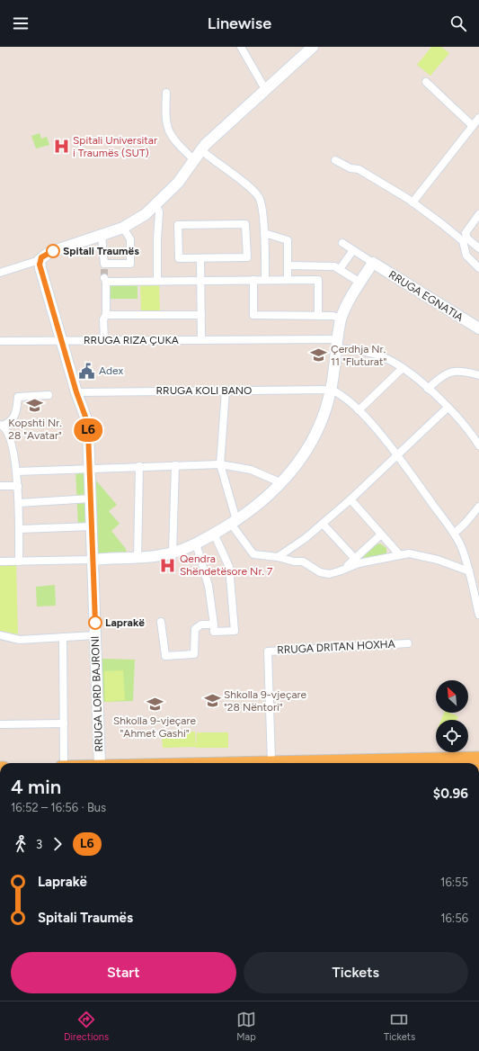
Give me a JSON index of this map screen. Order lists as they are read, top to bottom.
{
  "streets": {
    "main road": ["RRUGA EGNATIA", "RRUGA LORD BAJRONI"],
    "street": ["RRUGA RIZA ÇUKA", "RRUGA KOLI BANO", "RRUGA DRITAN HOXHA"]
  },
  "crossings": [
    ["RRUGA RIZA ÇUKA", "RRUGA LORD BAJRONI"],
    ["RRUGA KOLI BANO", "RRUGA LORD BAJRONI"]
  ],
  "places": {
    "hospital": ["Spitali Universitar i Traumës (SUT)", "Qendra Shëndetësore Nr. 7"],
    "other": ["Spitali Traumës", "Laprakë"],
    "school or university": [
      "Çerdhja Nr. 11 \"Fluturat\"",
      "Kopshti Nr. 28 \"Avatar\"",
      "Shkolla 9-vjeçare \"28 Nëntori\"",
      "Shkolla 9-vjeçare \"Ahmet Gashi\""
    ],
    "public building": ["Adex"]
  },
  "lines": ["bus line L6"],
  "north": "top left",
  "page": {
    "header": "Linewise",
    "on_map": "L6",
    "heading": ["4 min", "16:52 – 16:56 · Bus", "$0.96"],
    "legs": ["3", "L6"],
    "list": [
      {
        "name": "Laprakë",
        "value": "16:55"
      },
      {
        "name": "Spitali Traumës",
        "value": "16:56"
      }
    ],
    "buttons": ["Start", "Tickets"],
    "tabs": ["Directions", "Map", "Tickets"]
  }
}
